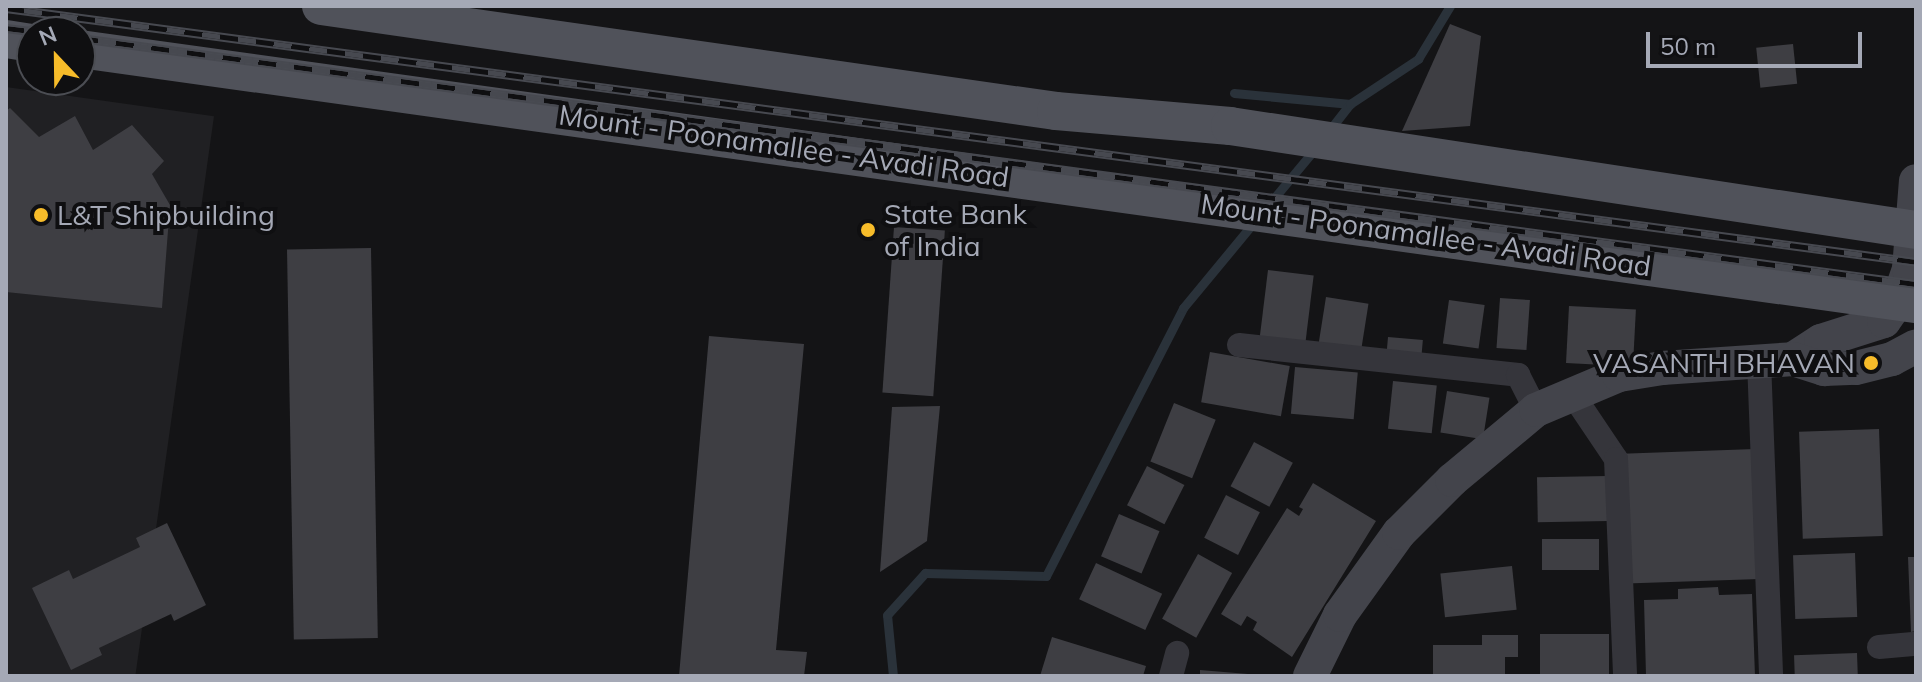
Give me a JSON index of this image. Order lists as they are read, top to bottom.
{
  "streets": {
    "main road": ["Mount - Poonamallee - Avadi Road"]
  },
  "places": ["L&T Shipbuilding", "State Bank of India", "VASANTH BHAVAN"],
  "scale_bar": "50 m",
  "north": "top"
}
